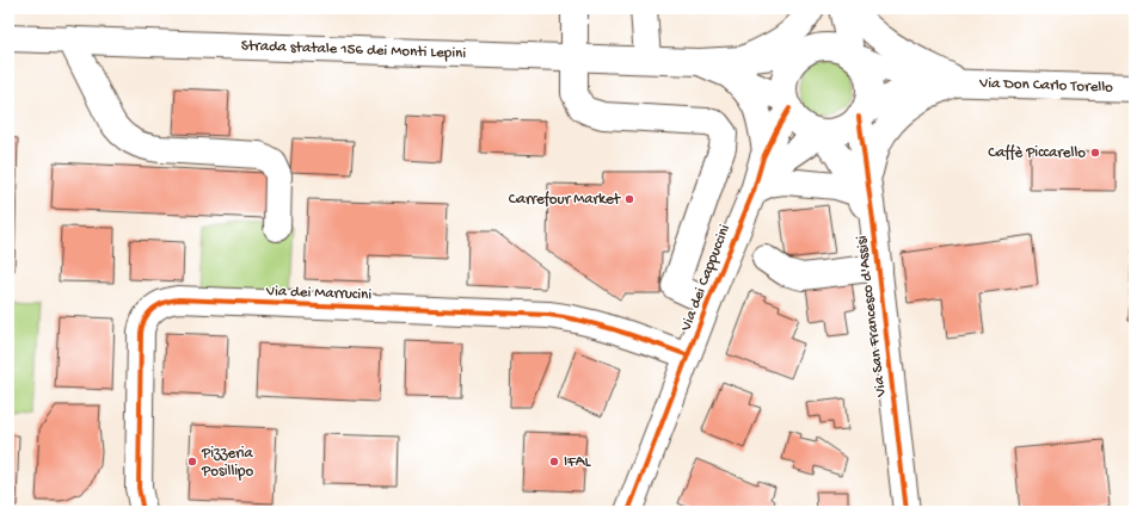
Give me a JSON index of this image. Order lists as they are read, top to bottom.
{
  "streets": {
    "street": [
      "Strada statale 156 dei Monti Lepini",
      "Via Don Carlo Torello",
      "Via dei Cappuccini",
      "Via dei Marrucini",
      "Via San Francesco d'Assisi"
    ]
  },
  "crossings": [
    ["Strada statale 156 dei Monti Lepini", "Via Don Carlo Torello"],
    ["Strada statale 156 dei Monti Lepini", "Via dei Cappuccini"],
    ["Strada statale 156 dei Monti Lepini", "Via San Francesco d'Assisi"],
    ["Via Don Carlo Torello", "Via dei Cappuccini"],
    ["Via Don Carlo Torello", "Via San Francesco d'Assisi"],
    ["Via dei Cappuccini", "Via dei Marrucini"],
    ["Via dei Cappuccini", "Via San Francesco d'Assisi"]
  ],
  "places": [
    "Caffè Piccarello",
    "Carrefour Market",
    "Pizzeria Posillipo",
    "IFAL"
  ]
}
